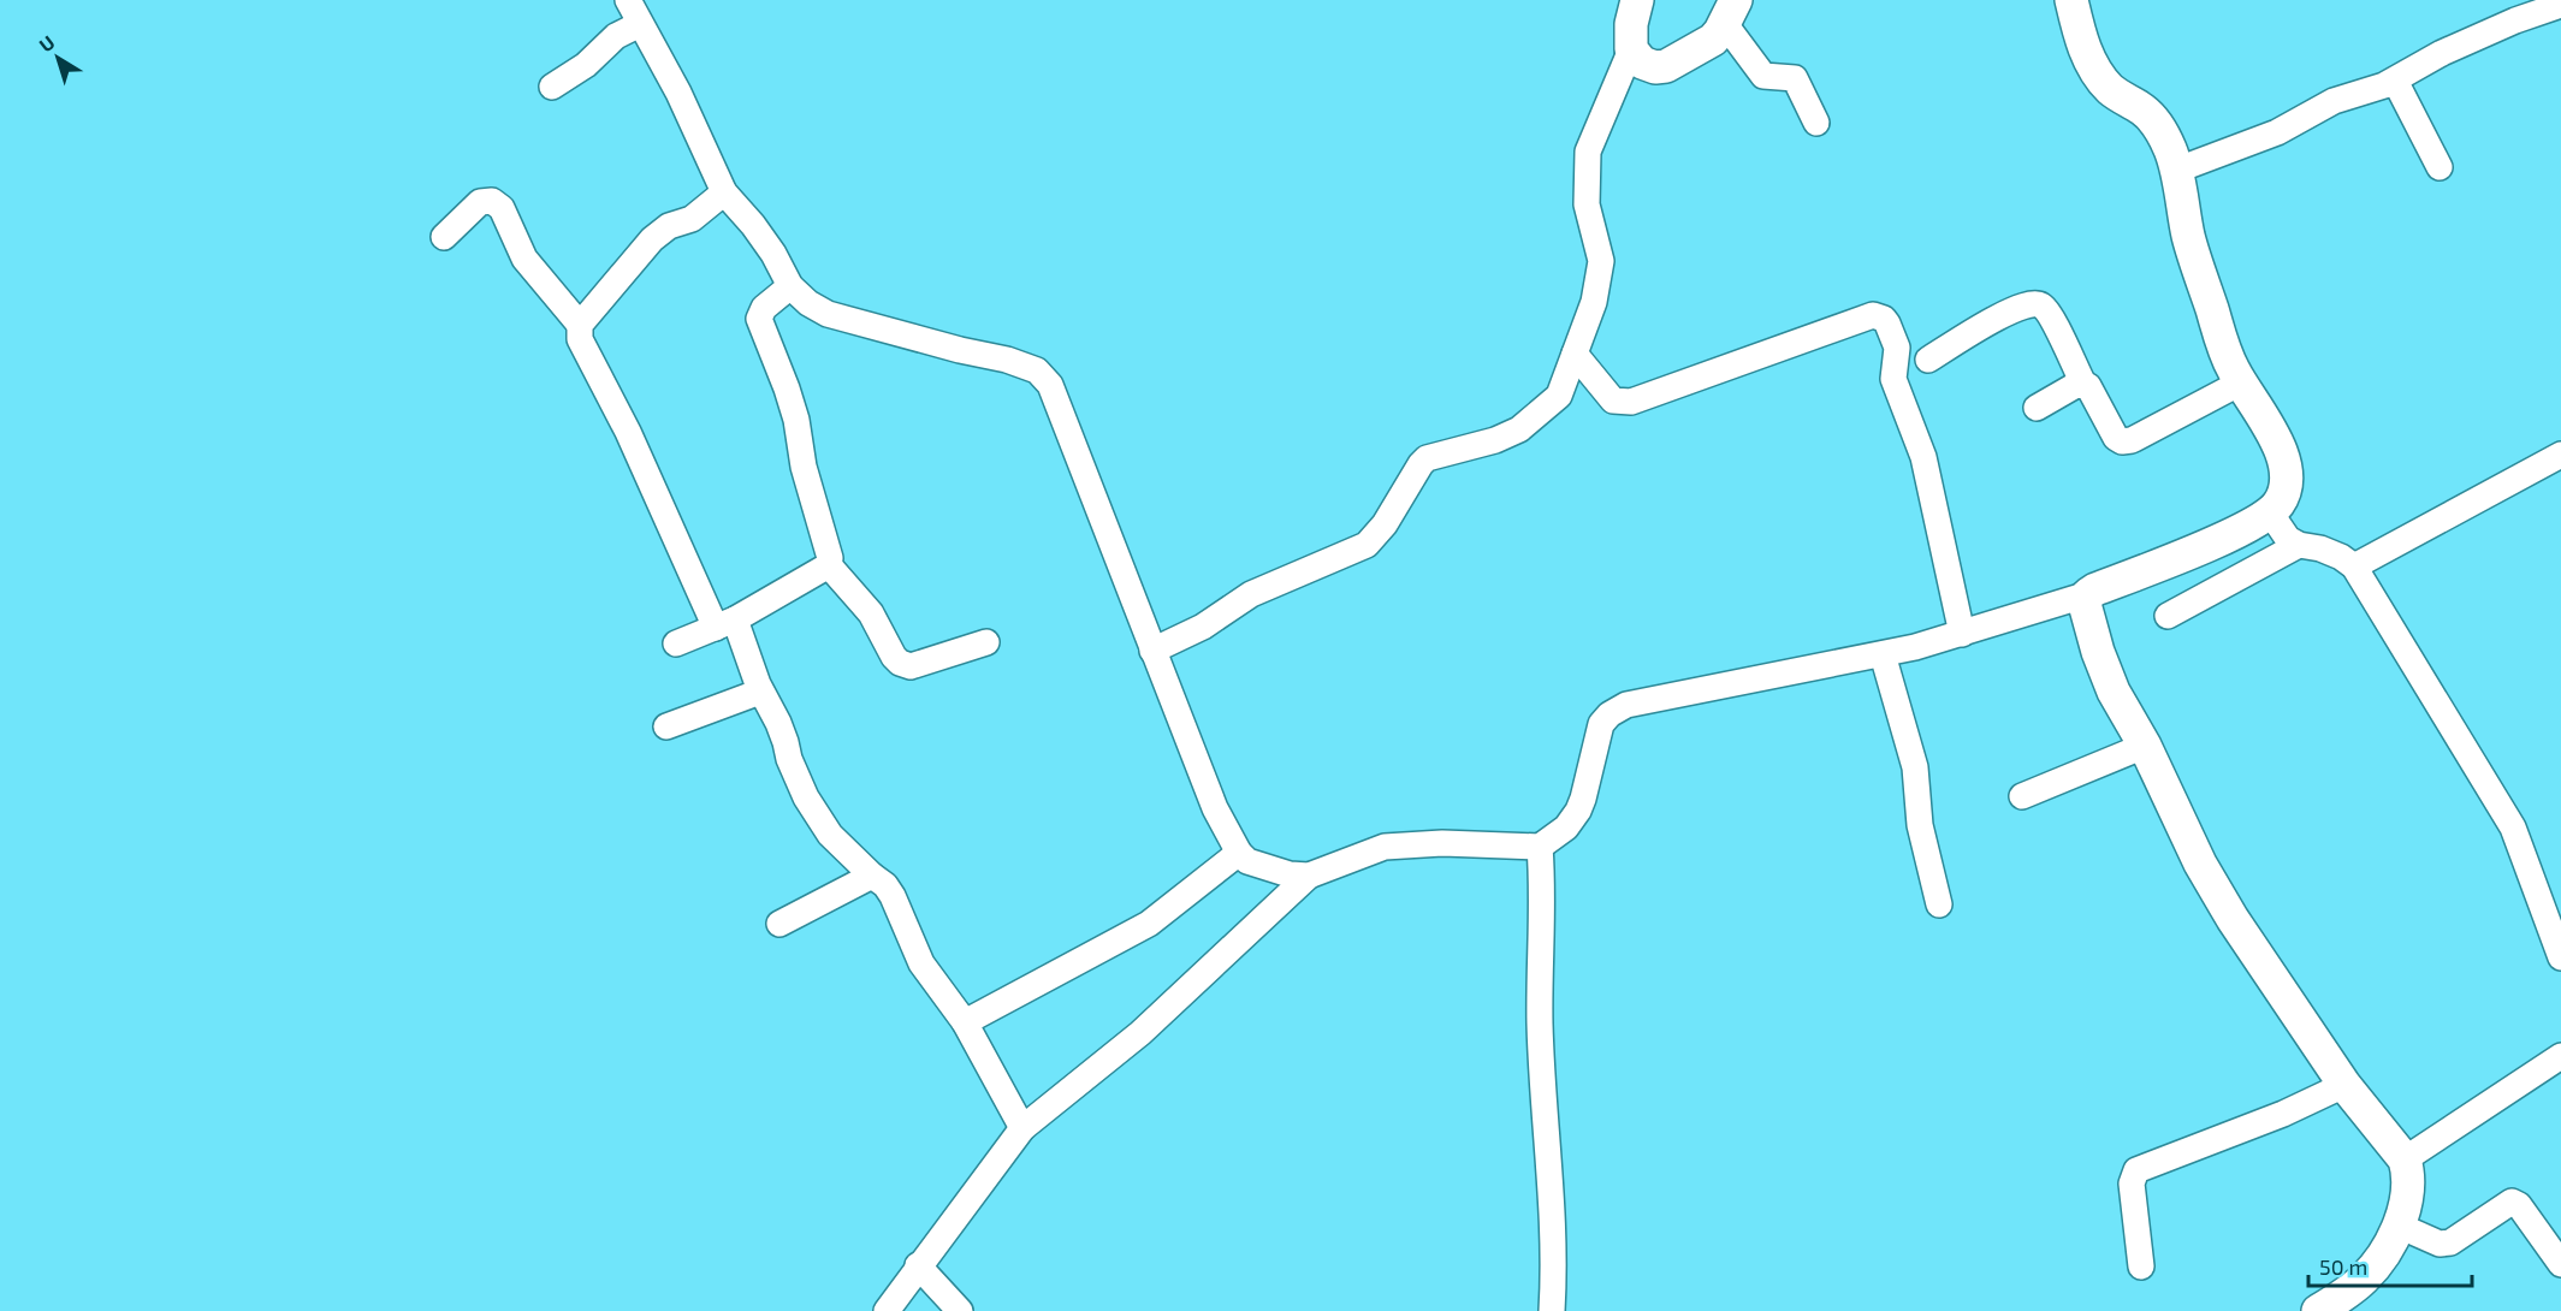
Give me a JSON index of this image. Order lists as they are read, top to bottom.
{
  "scale_bar": "50 m",
  "north": "top left"
}
